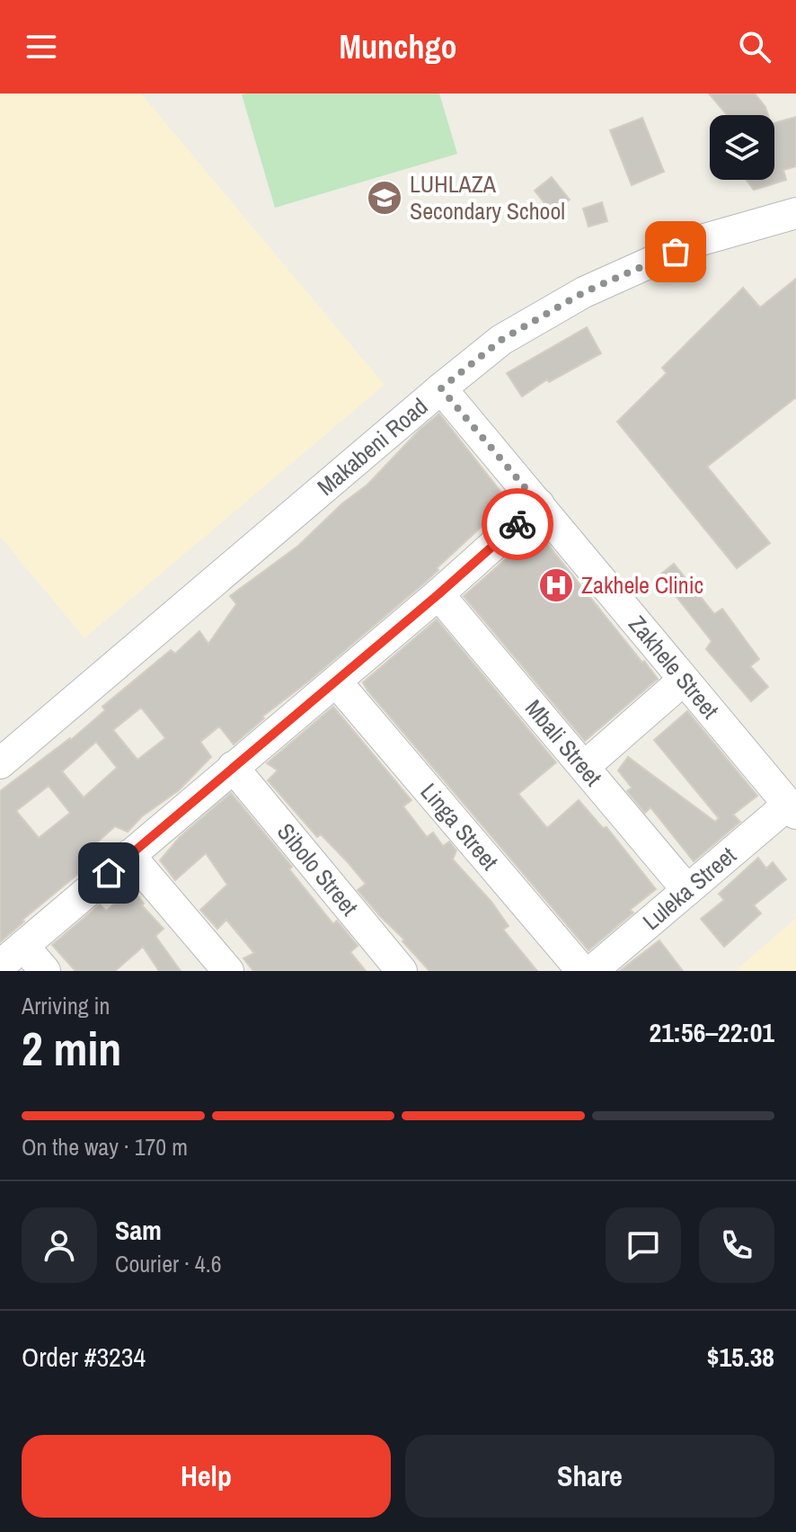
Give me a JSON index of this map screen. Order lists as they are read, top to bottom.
{
  "streets": {
    "street": [
      "Makabeni Road",
      "Zakhele Street",
      "Mbali Street",
      "Linga Street",
      "Sibolo Street",
      "Luleka Street"
    ]
  },
  "crossings": [
    ["Makabeni Road", "Zakhele Street"],
    ["Zakhele Street", "Luleka Street"],
    ["Mbali Street", "Luleka Street"]
  ],
  "places": {
    "school or university": ["LUHLAZA Secondary School"],
    "hospital": ["Zakhele Clinic"]
  },
  "page": {
    "header": "Munchgo",
    "heading": ["2 min", "Arriving in", "21:56–22:01"],
    "panel": [
      "Sam",
      "Courier · 4.6",
      "Order #3234",
      "$15.38"
    ],
    "bar": "On the way · 170 m",
    "buttons": ["Help", "Share"]
  }
}
